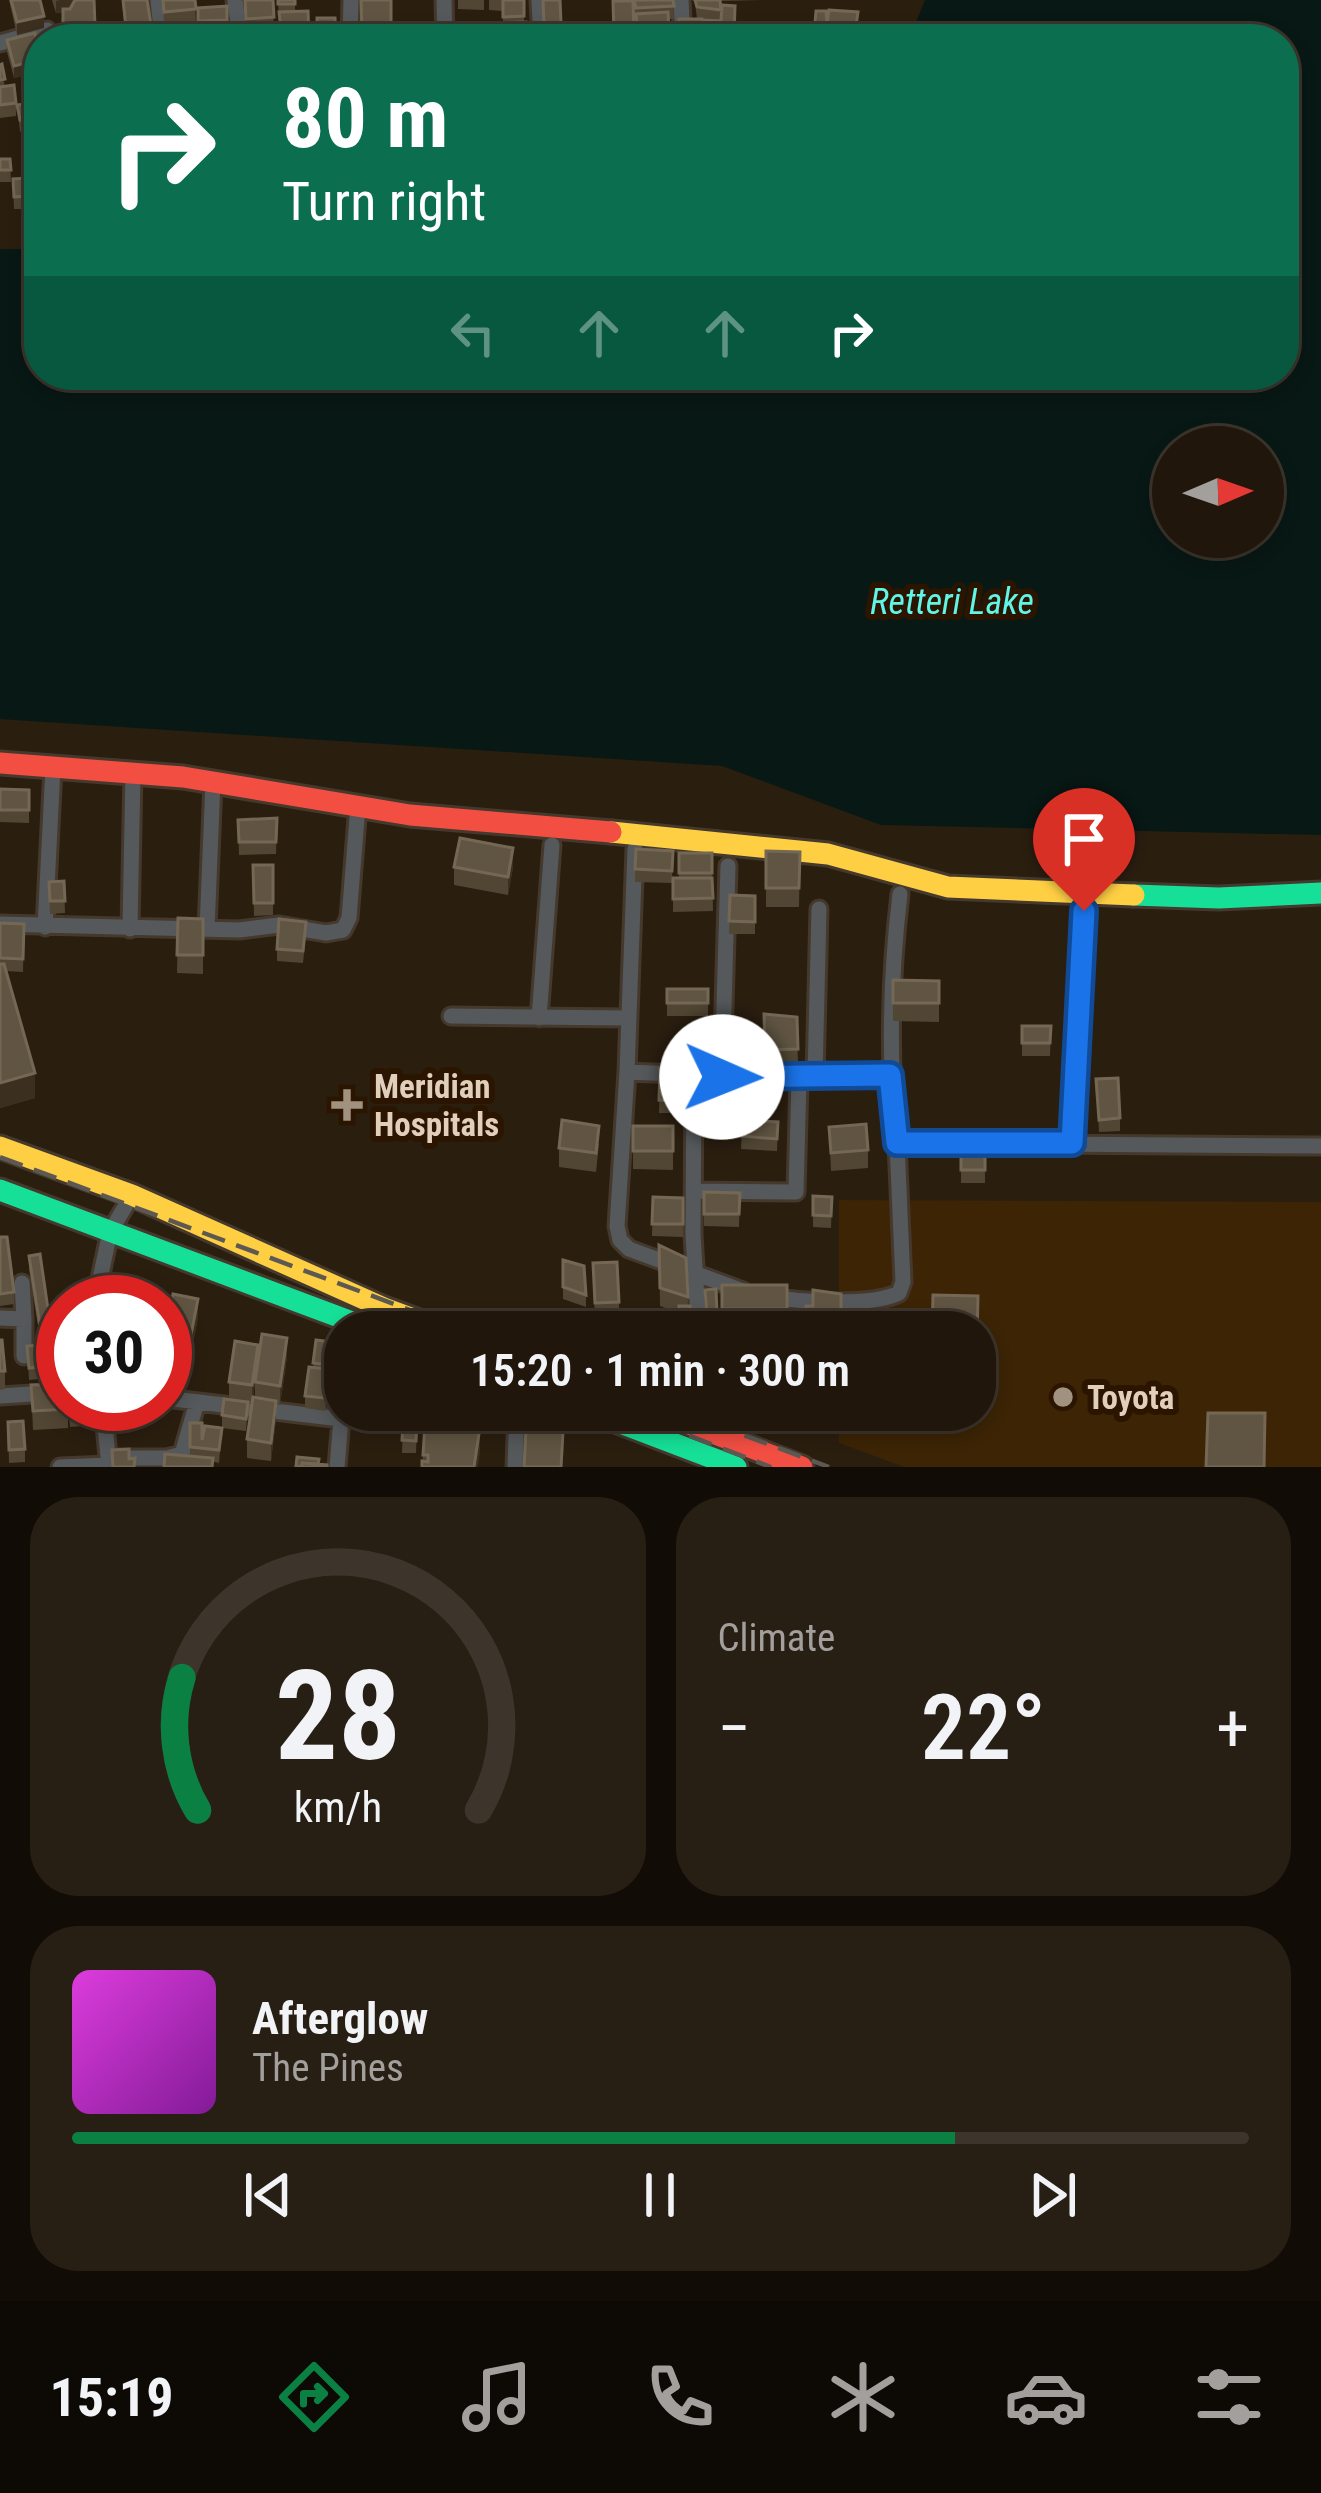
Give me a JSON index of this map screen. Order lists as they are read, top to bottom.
{
  "water": ["Retteri Lake"],
  "places": {
    "health": ["Meridian Hospitals"],
    "other": ["Toyota"]
  },
  "north": "right",
  "page": {
    "turn": ["80 m", "Turn right"],
    "limit": "30",
    "trip": "15:20 · 1 min · 300 m",
    "tile": "Climate",
    "heat": ["−", "22°", "+"],
    "song": ["Afterglow", "The Pines"],
    "tabs": "15:19",
    "gauge": ["28", "km/h"]
  }
}
